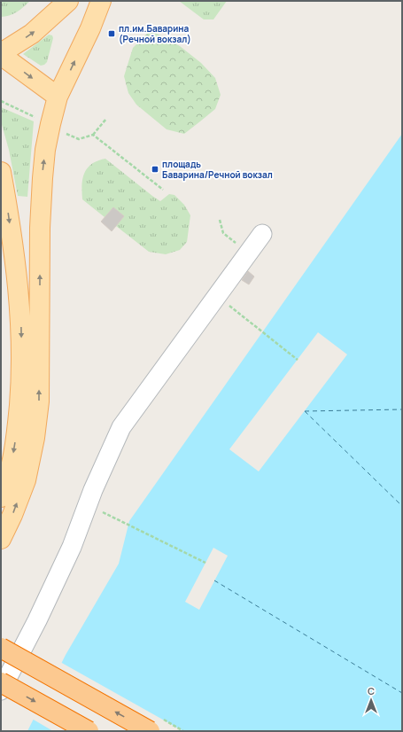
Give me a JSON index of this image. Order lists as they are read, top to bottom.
{
  "places": {
    "transit": ["пл.им.Баварина (Речной вокзал)", "площадь Баварина/Речной вокзал"]
  },
  "north": "top"
}
